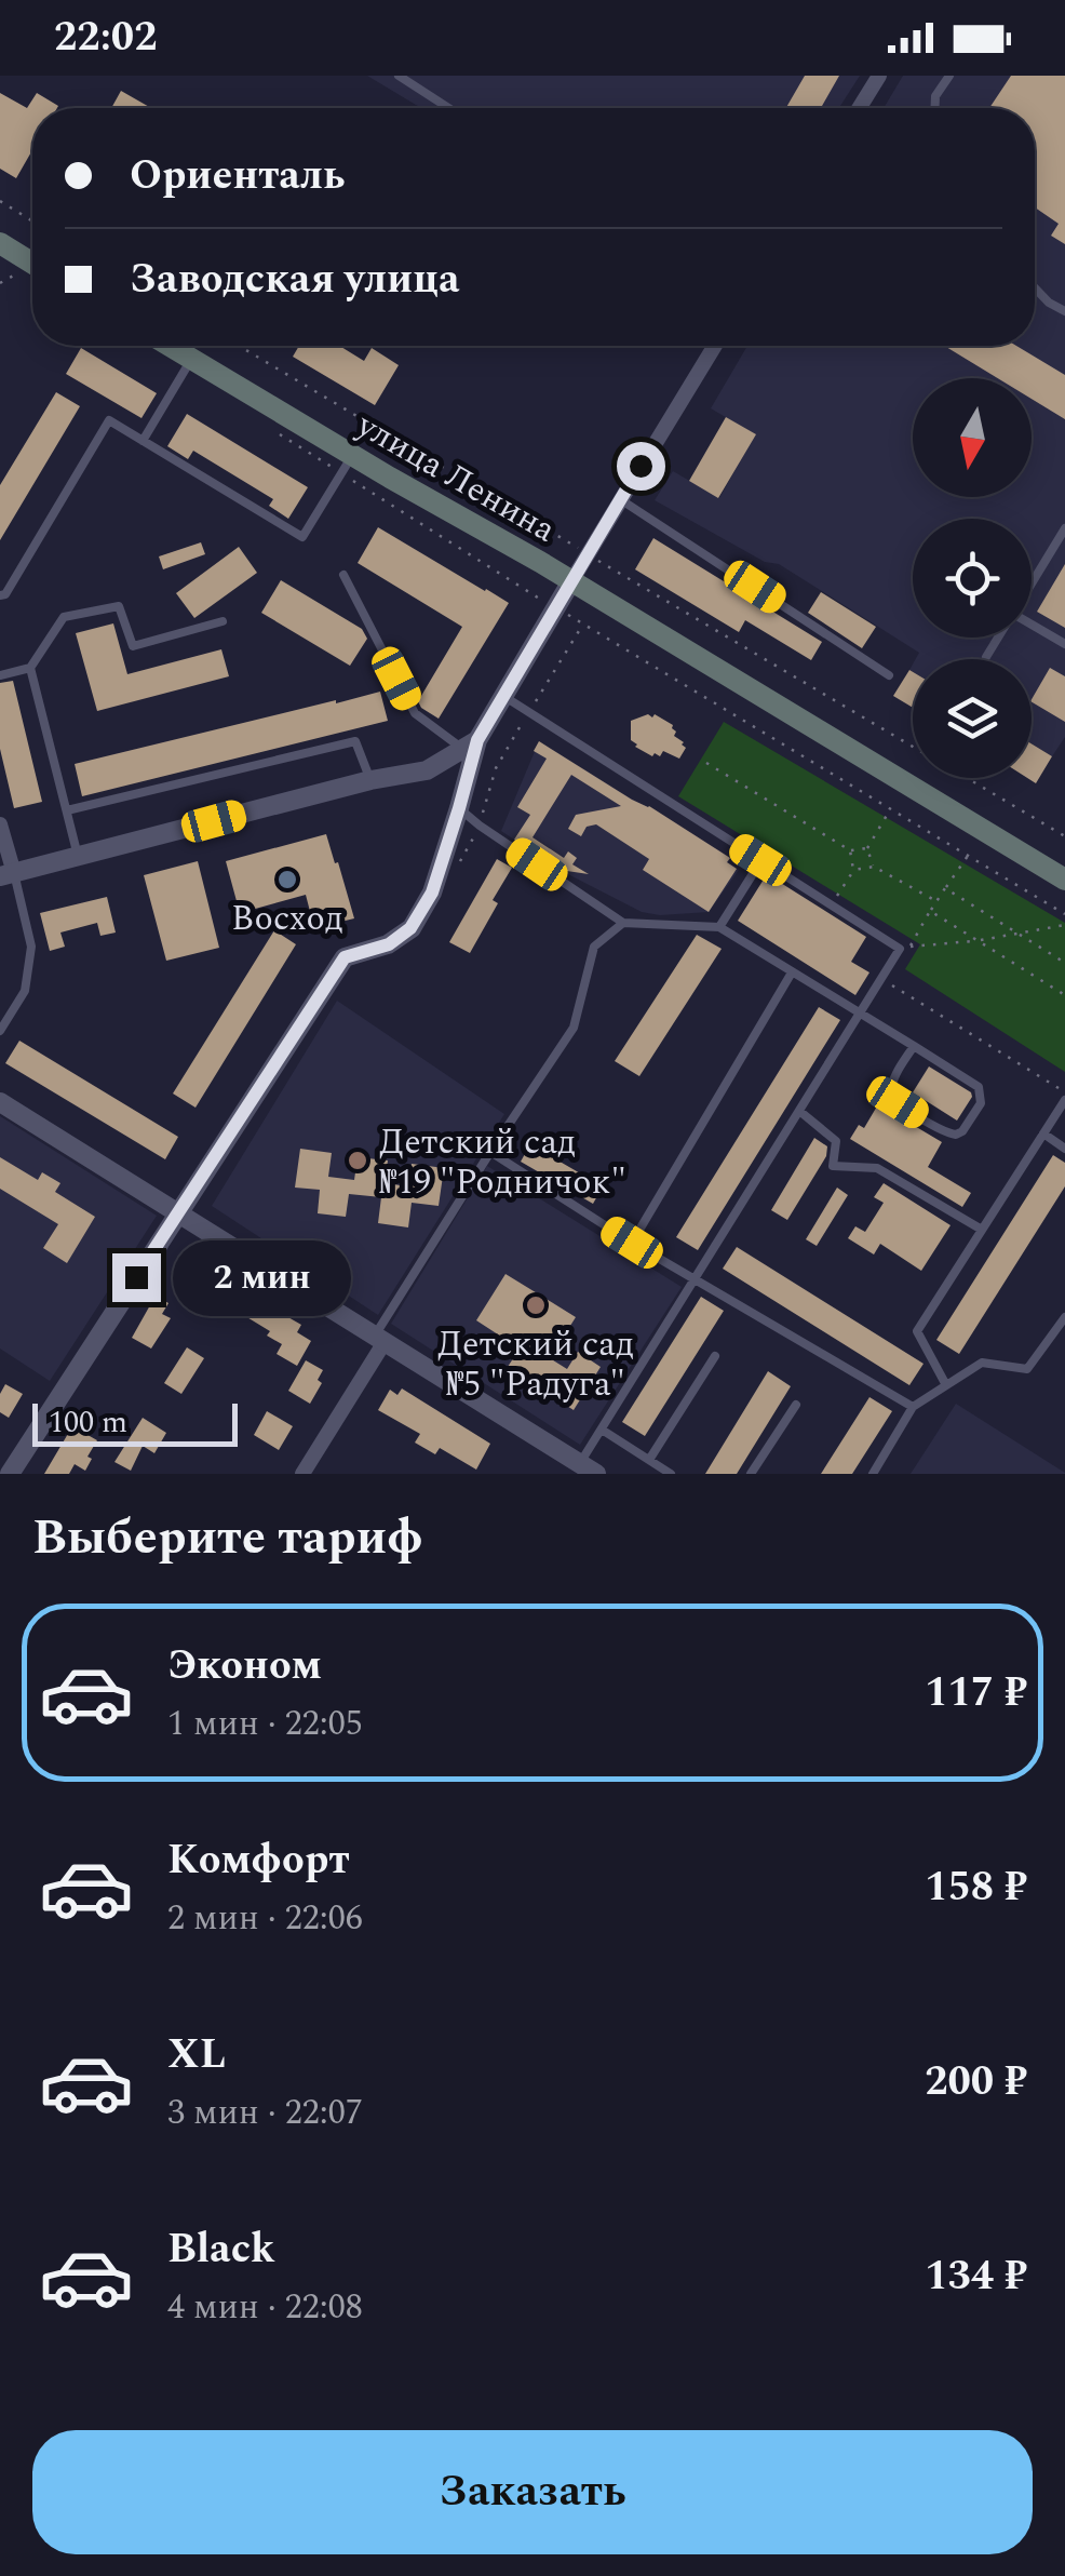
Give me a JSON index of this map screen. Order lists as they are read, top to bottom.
{
  "streets": {
    "main road": ["улица Ленина"]
  },
  "places": ["Восход", "Детский сад №19 \"Родничок\"", "Детский сад №5 \"Радуга\""],
  "scale_bar": "100 m",
  "north": "bottom",
  "page": {
    "status": "22:02",
    "banner": ["Ориенталь", "Заводская улица"],
    "bubble": "2 мин",
    "scale": "100 m",
    "heading": "Выберите тариф",
    "list": [
      {
        "name": "Эконом",
        "note": "1 мин · 22:05",
        "value": "117 ₽"
      },
      {
        "name": "Комфорт",
        "note": "2 мин · 22:06",
        "value": "158 ₽"
      },
      {
        "name": "XL",
        "note": "3 мин · 22:07",
        "value": "200 ₽"
      },
      {
        "name": "Black",
        "note": "4 мин · 22:08",
        "value": "134 ₽"
      }
    ],
    "buttons": "Заказать"
  }
}
